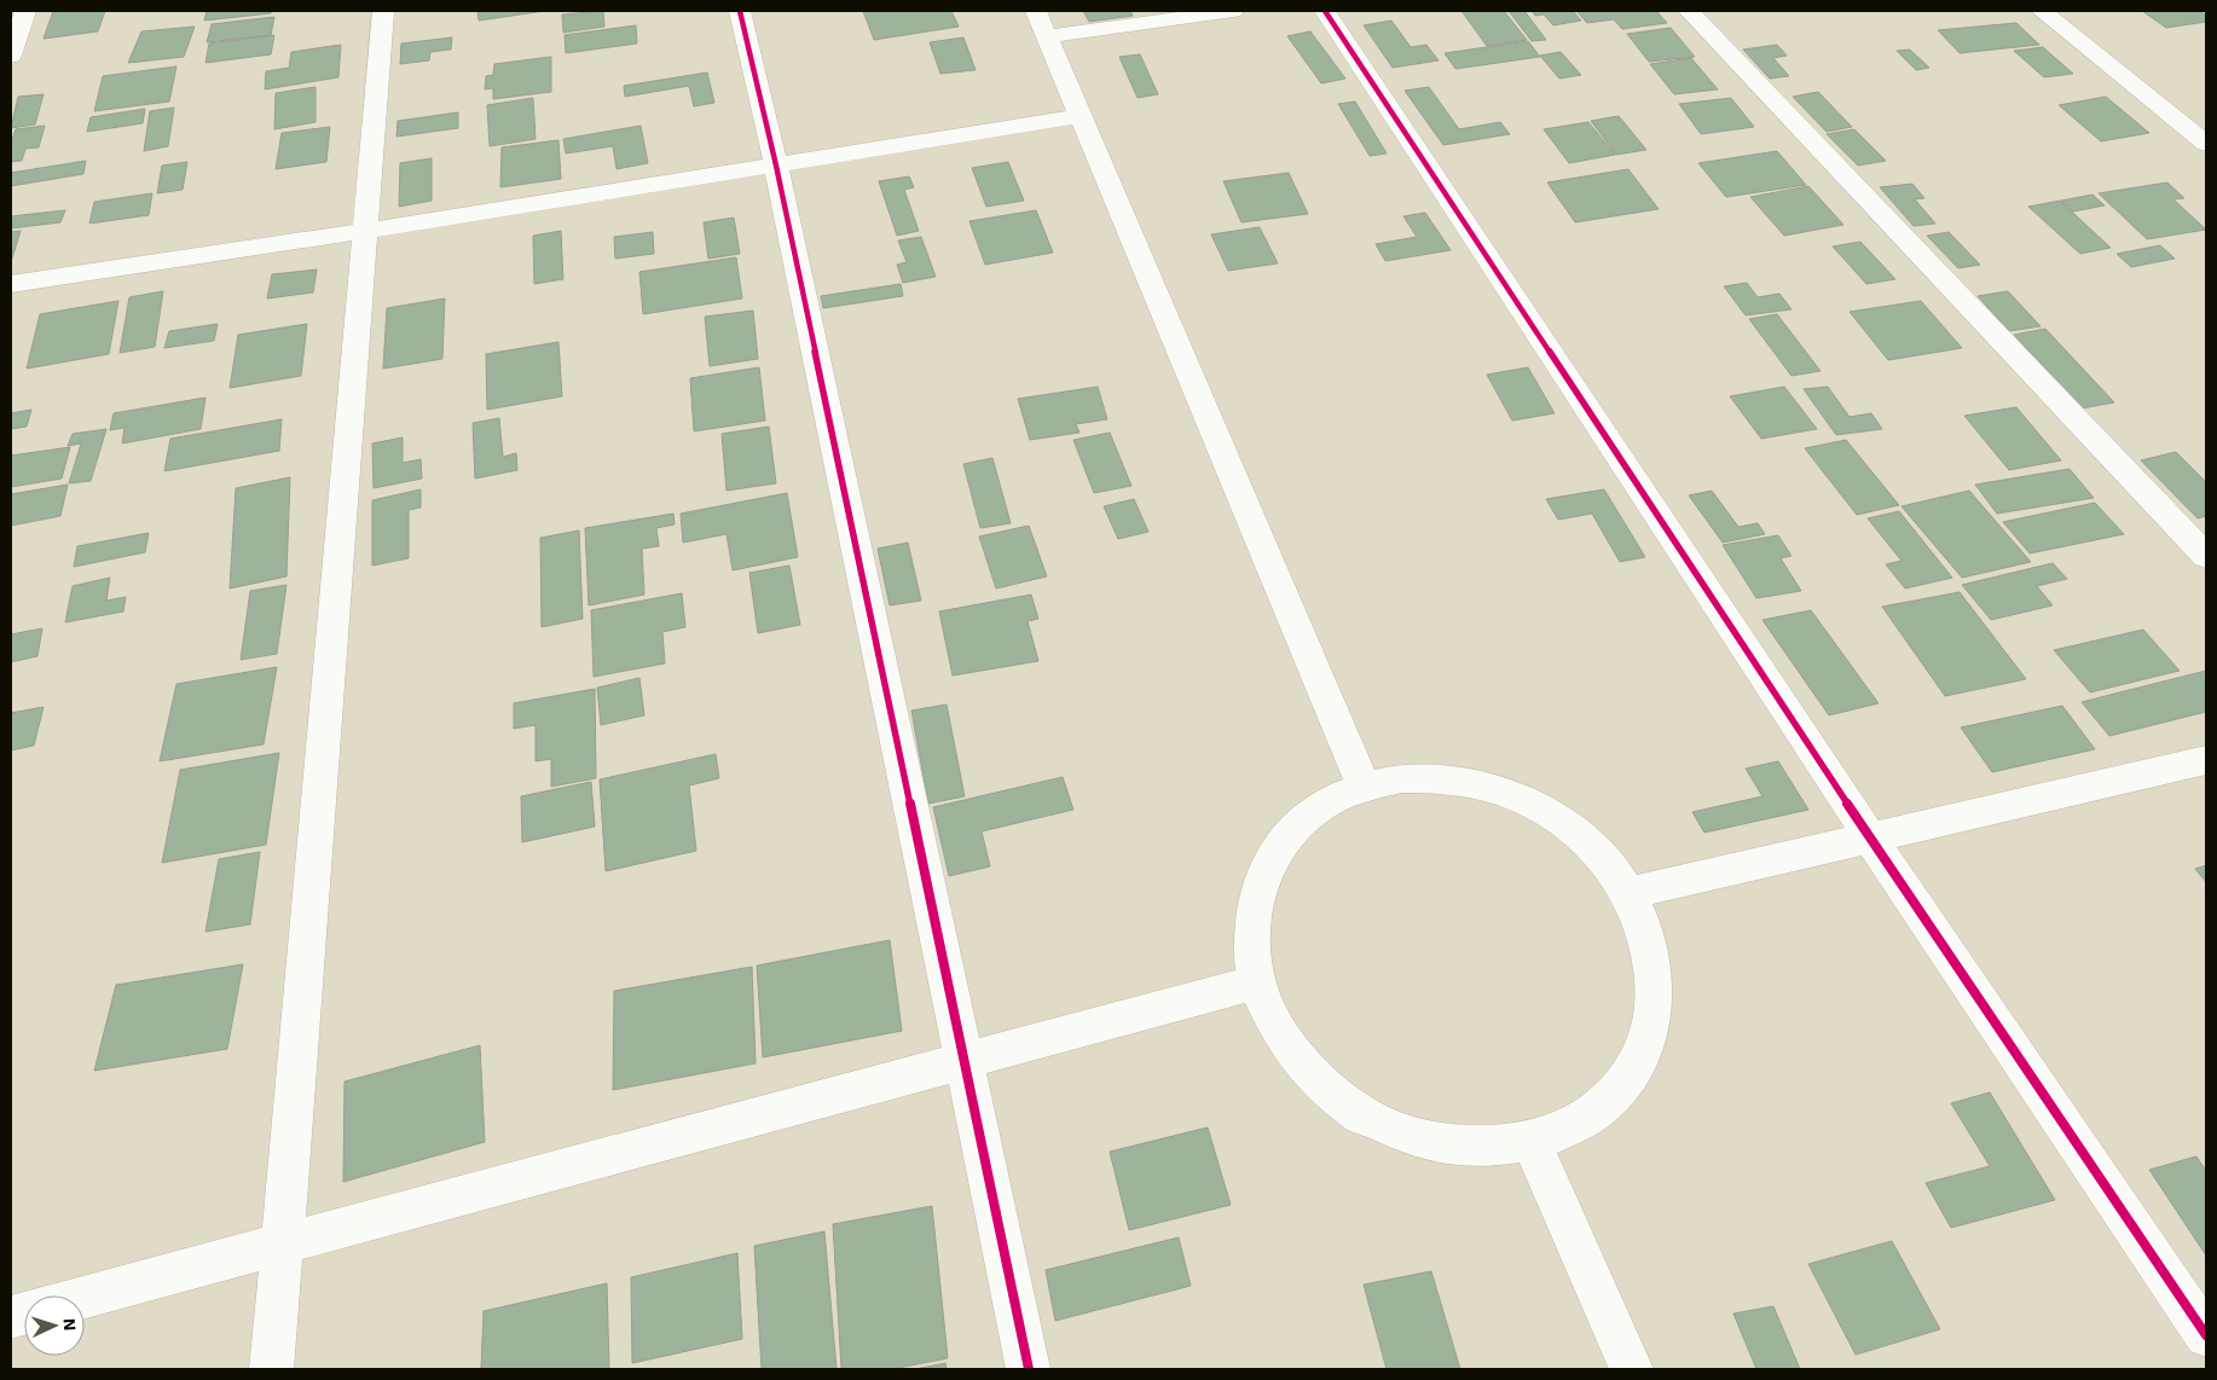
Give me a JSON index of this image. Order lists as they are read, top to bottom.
{
  "north": "right"
}
